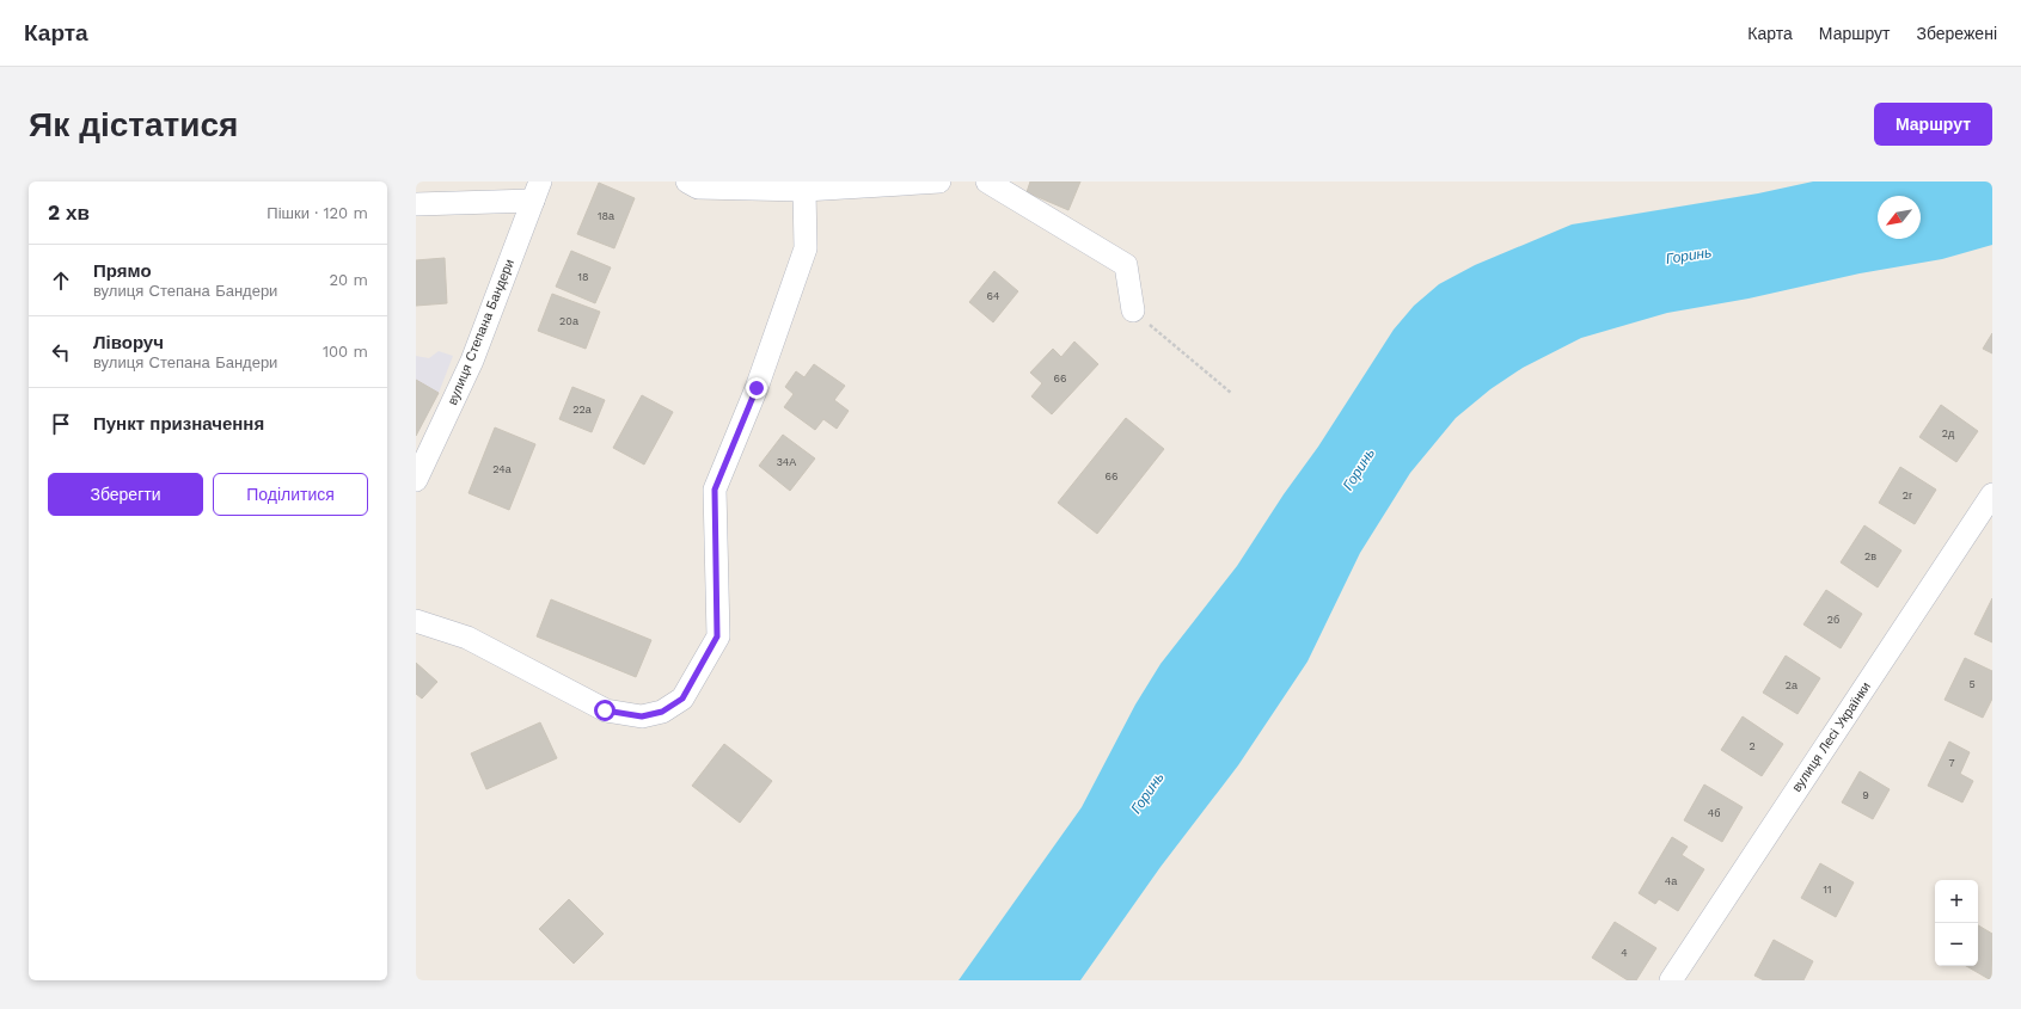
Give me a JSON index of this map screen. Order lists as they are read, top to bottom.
{
  "streets": {
    "street": ["вулиця Степана Бандери", "вулиця Лесі Українки"]
  },
  "water": ["Горинь"],
  "house_numbers": [
    "18а",
    "18",
    "64",
    "20а",
    "66",
    "22а",
    "2д",
    "34А",
    "24а",
    "66",
    "2г",
    "2в",
    "2б",
    "5",
    "2а",
    "2",
    "7",
    "9",
    "4б",
    "4а",
    "11",
    "4"
  ],
  "north": "bottom left",
  "page": {
    "header": "Карта",
    "nav": ["Карта", "Маршрут", "Збережені"],
    "buttons": [
      "Маршрут",
      ["Зберегти", "Поділитися"]
    ],
    "title": "Як дістатися",
    "heading": ["2 хв", "Пішки · 120 m"],
    "list": [
      ["Прямо", "вулиця Степана Бандери", "20 m"],
      ["Ліворуч", "вулиця Степана Бандери", "100 m"],
      "Пункт призначення"
    ],
    "map_buttons": ["+", "−"]
  }
}
